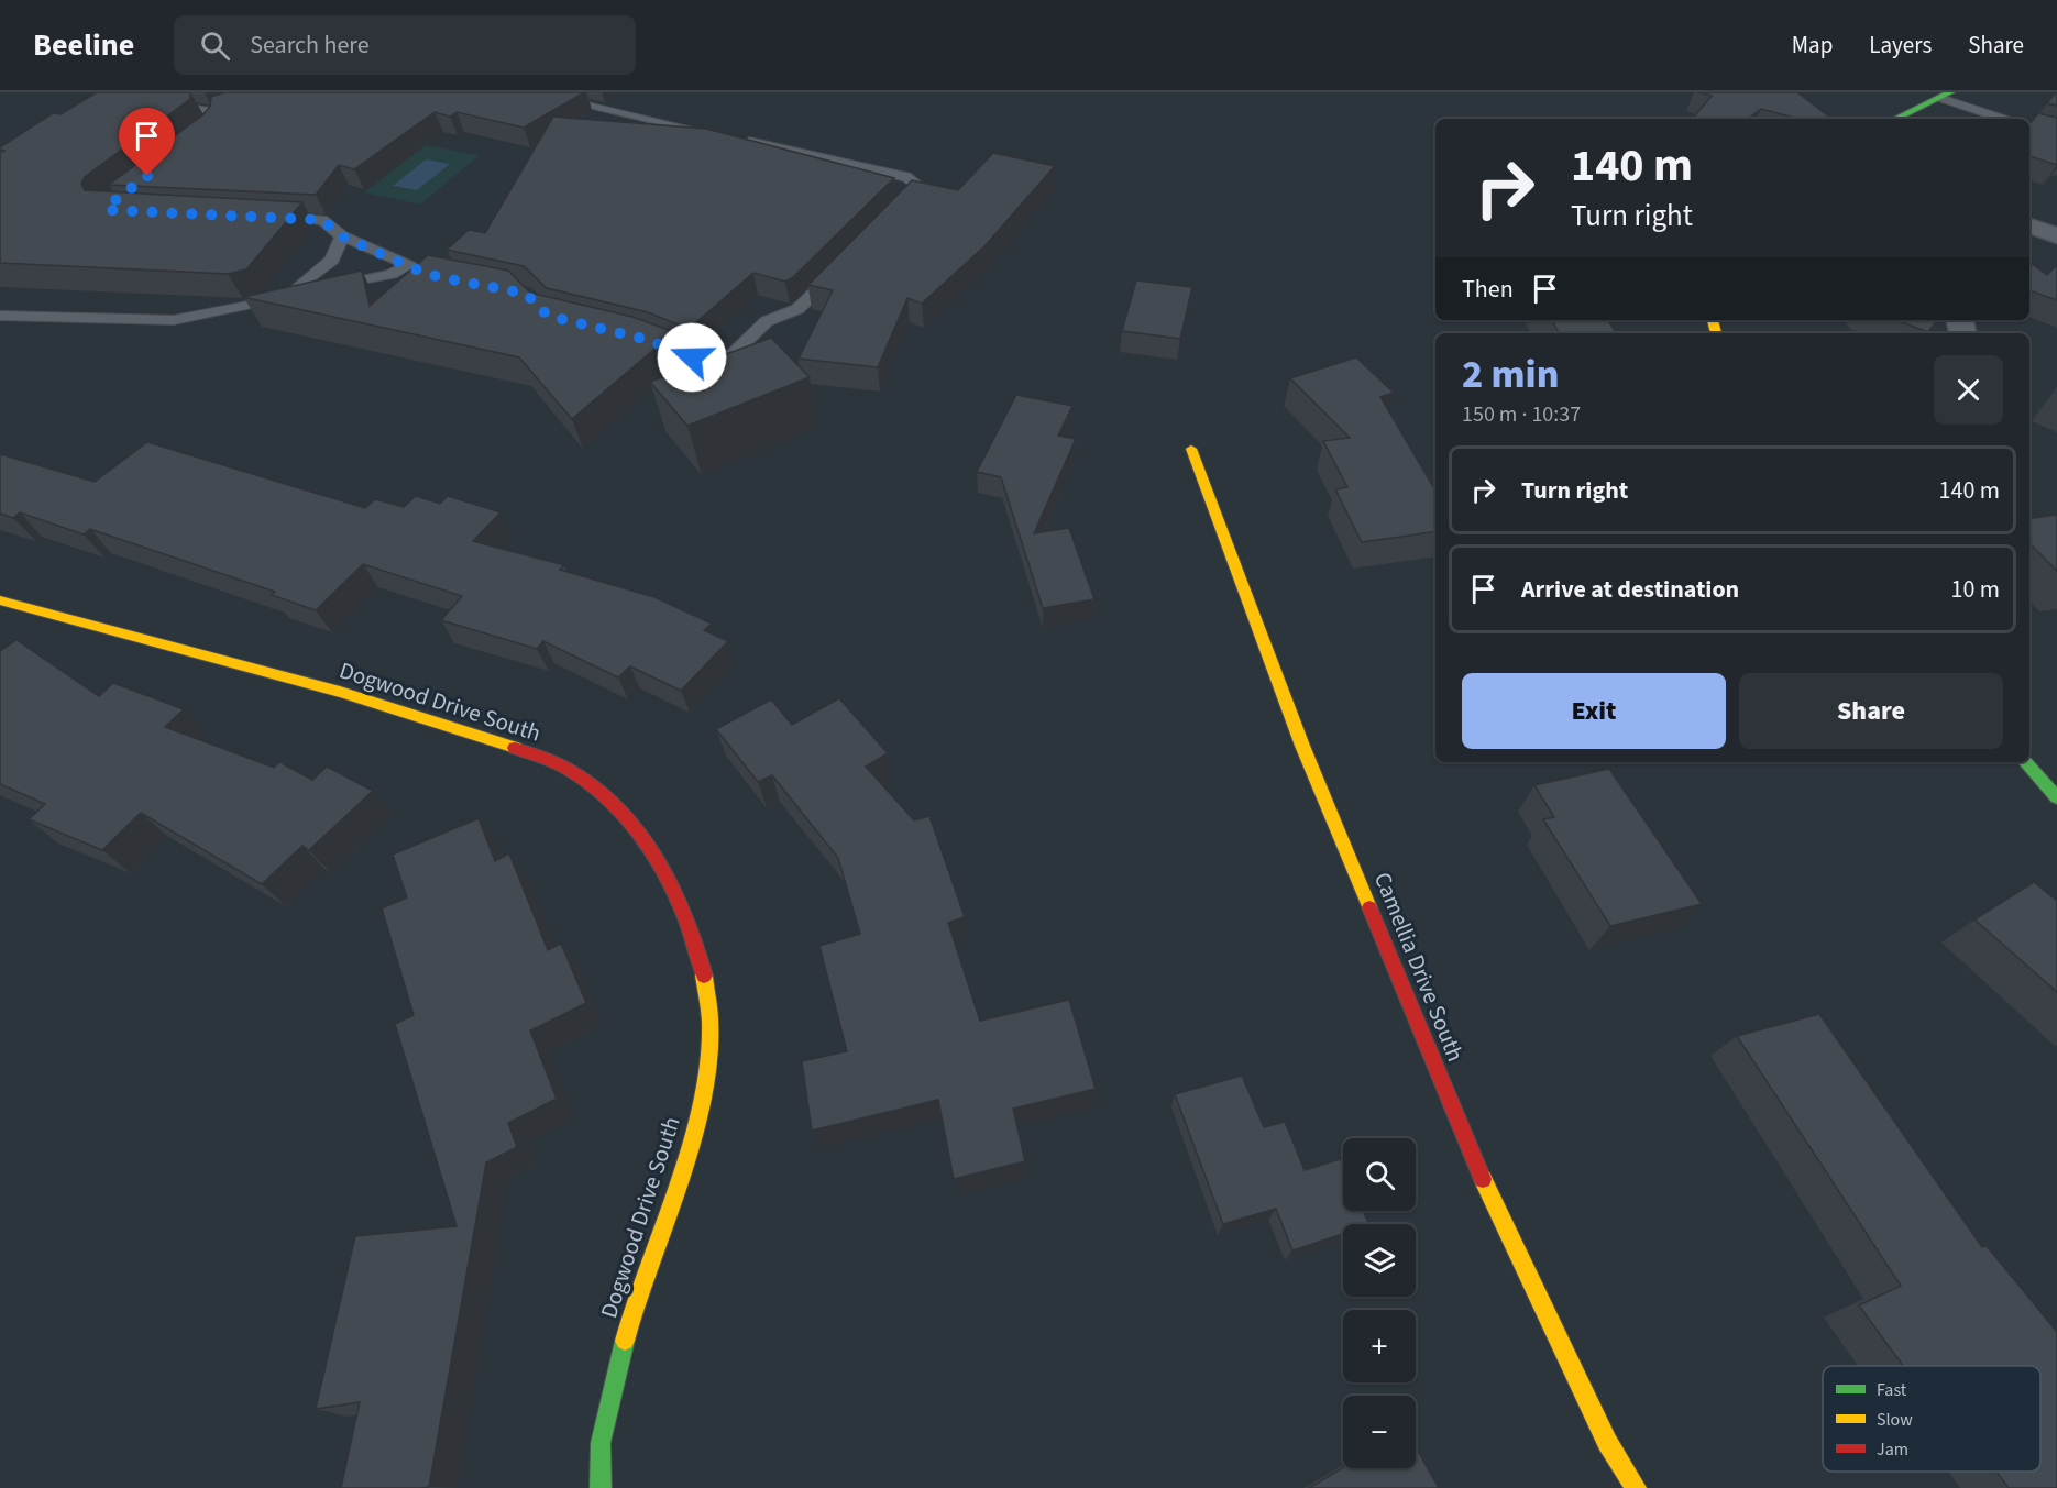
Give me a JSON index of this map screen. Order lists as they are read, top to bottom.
{
  "streets": {
    "street": ["Dogwood Drive South", "Camellia Drive South"]
  },
  "legend": ["Fast", "Slow", "Jam"],
  "page": {
    "header": "Beeline",
    "search": "Search here",
    "nav": ["Map", "Layers", "Share"],
    "turn": ["140 m", "Turn right"],
    "then": "Then",
    "heading": ["2 min", "150 m · 10:37"],
    "list": [
      {
        "name": "Turn right",
        "value": "140 m"
      },
      {
        "name": "Arrive at destination",
        "value": "10 m"
      }
    ],
    "buttons": ["Exit", "Share"],
    "map_buttons": ["+", "−"]
  }
}
